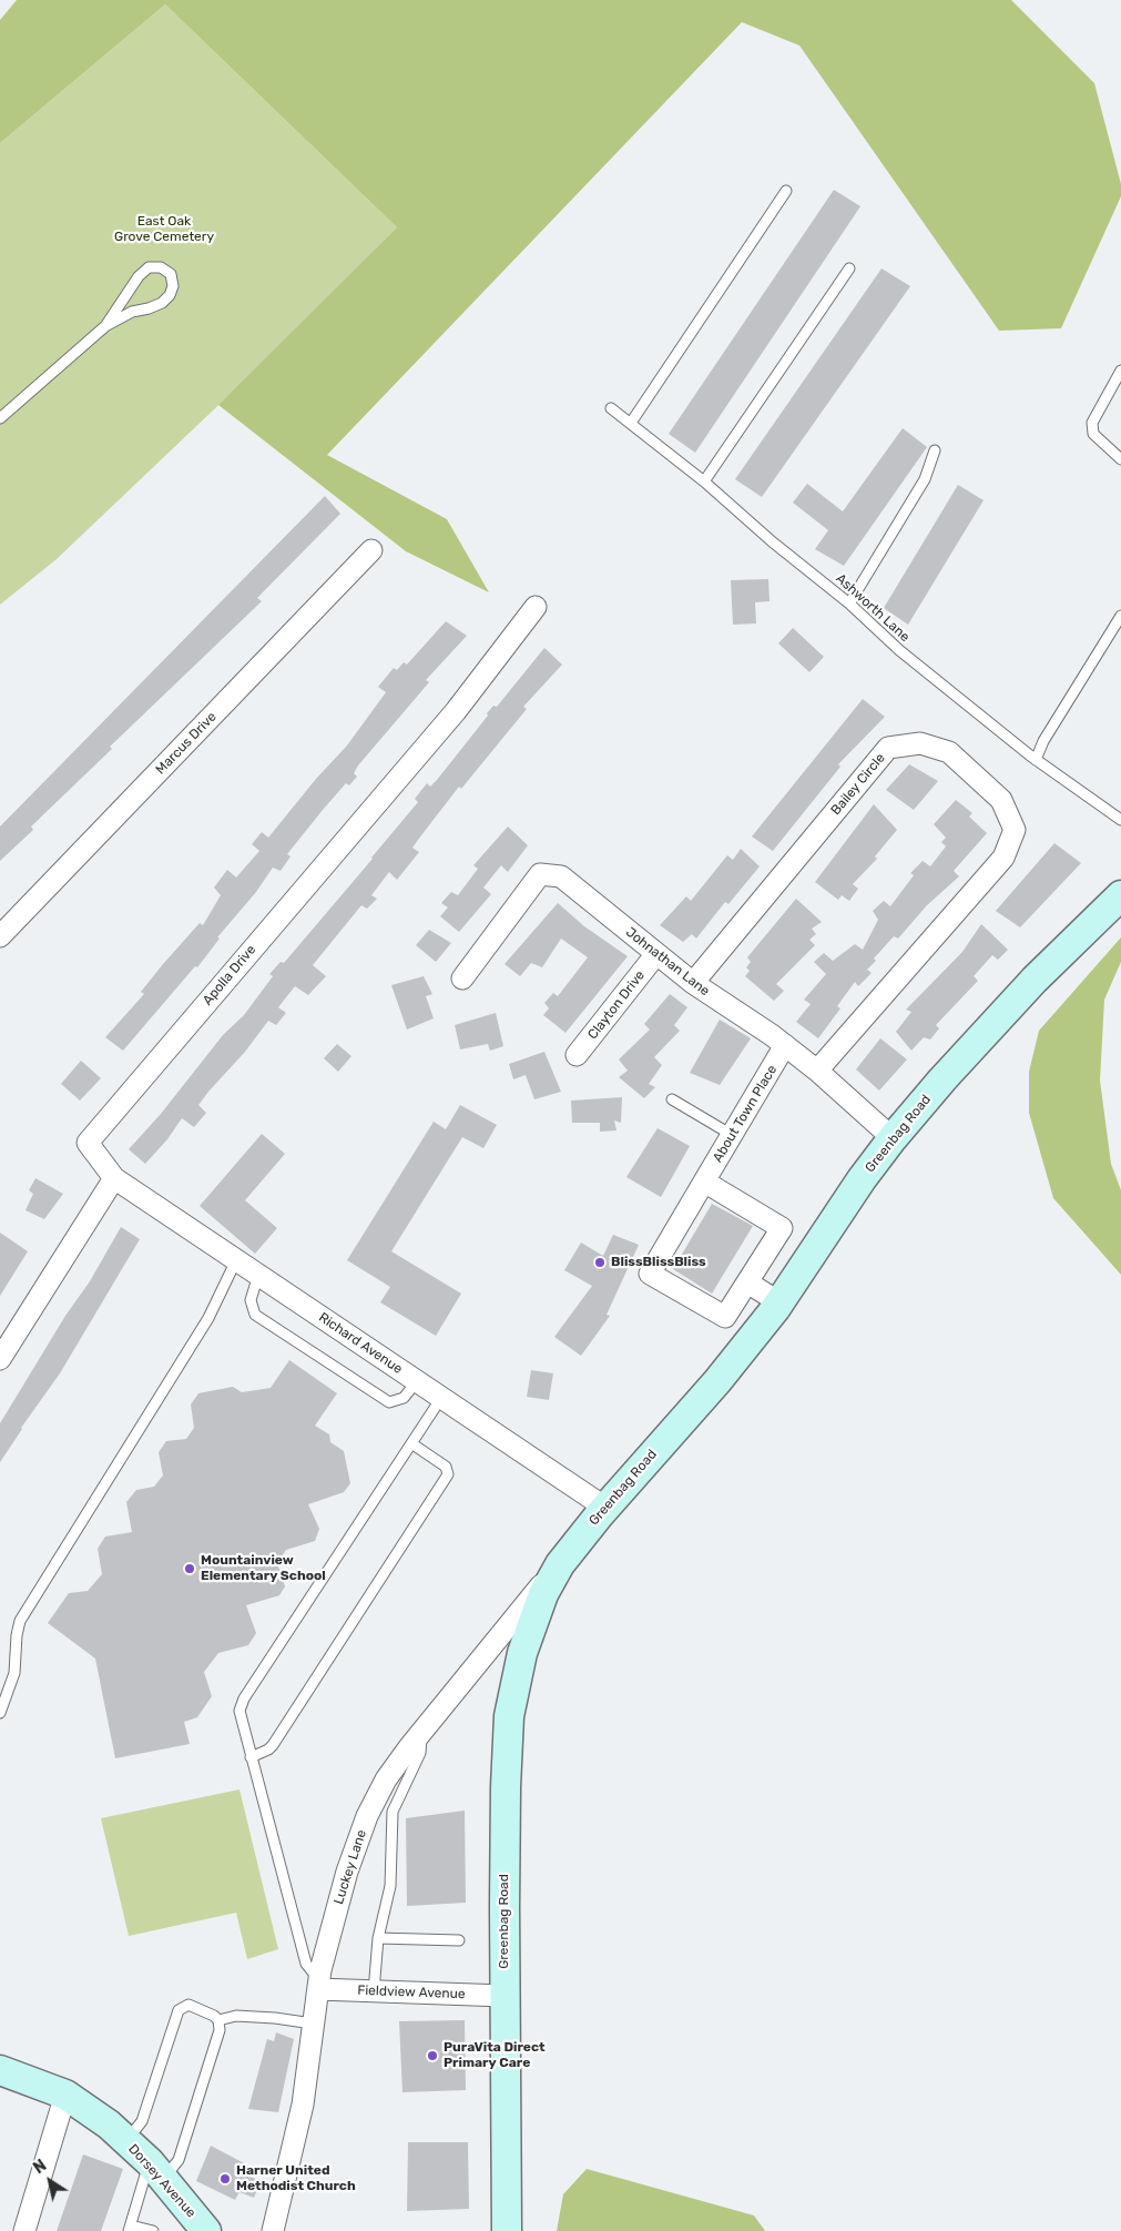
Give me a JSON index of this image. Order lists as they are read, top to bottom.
{
  "streets": {
    "main road": ["Greenbag Road", "Dorsey Avenue"],
    "street": [
      "Marcus Drive",
      "Bailey Circle",
      "Johnathan Lane",
      "Apolla Drive",
      "Clayton Drive",
      "About Town Place",
      "Richard Avenue",
      "Luckey Lane",
      "Fieldview Avenue"
    ],
    "lane": ["Ashworth Lane"]
  },
  "crossings": [
    ["Bailey Circle", "Johnathan Lane"],
    ["Johnathan Lane", "Clayton Drive"],
    ["Johnathan Lane", "About Town Place"],
    ["Johnathan Lane", "Greenbag Road"],
    ["Apolla Drive", "Richard Avenue"],
    ["Greenbag Road", "Richard Avenue"],
    ["Greenbag Road", "Luckey Lane"],
    ["Greenbag Road", "Fieldview Avenue"],
    ["Luckey Lane", "Fieldview Avenue"]
  ],
  "parks": ["East Oak Grove Cemetery"],
  "places": [
    "BlissBlissBliss",
    "Mountainview Elementary School",
    "PuraVita Direct Primary Care",
    "Harner United Methodist Church"
  ],
  "north": "top left"
}
